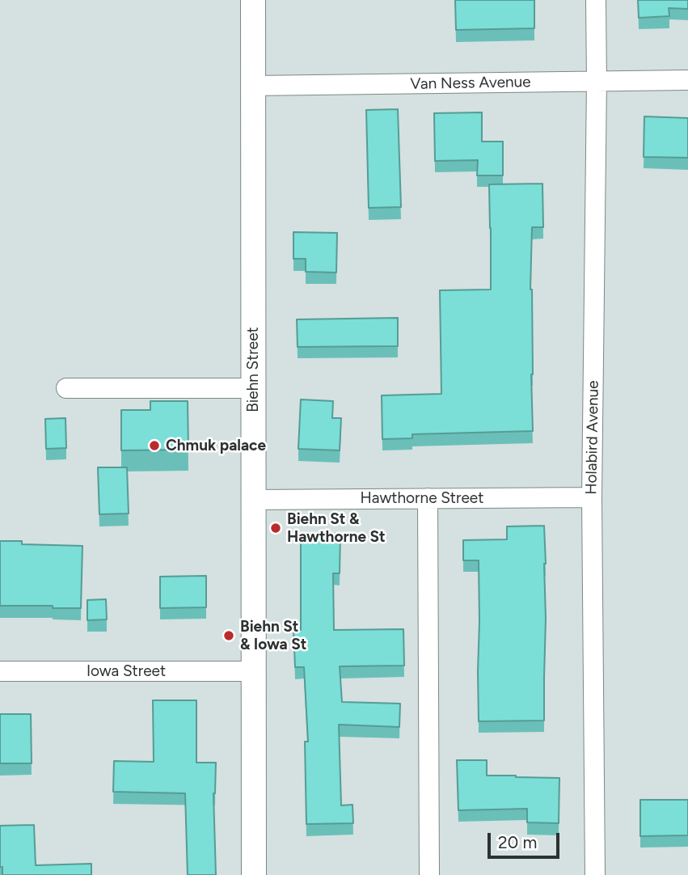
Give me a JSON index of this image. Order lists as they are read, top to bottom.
{
  "streets": {
    "street": [
      "Van Ness Avenue",
      "Biehn Street",
      "Holabird Avenue",
      "Hawthorne Street",
      "Iowa Street"
    ]
  },
  "crossings": [
    ["Van Ness Avenue", "Biehn Street"],
    ["Van Ness Avenue", "Holabird Avenue"],
    ["Biehn Street", "Hawthorne Street"],
    ["Biehn Street", "Iowa Street"],
    ["Holabird Avenue", "Hawthorne Street"]
  ],
  "places": ["Chmuk palace", "Biehn St & Hawthorne St", "Biehn St & Iowa St"],
  "scale_bar": "20 m"
}
